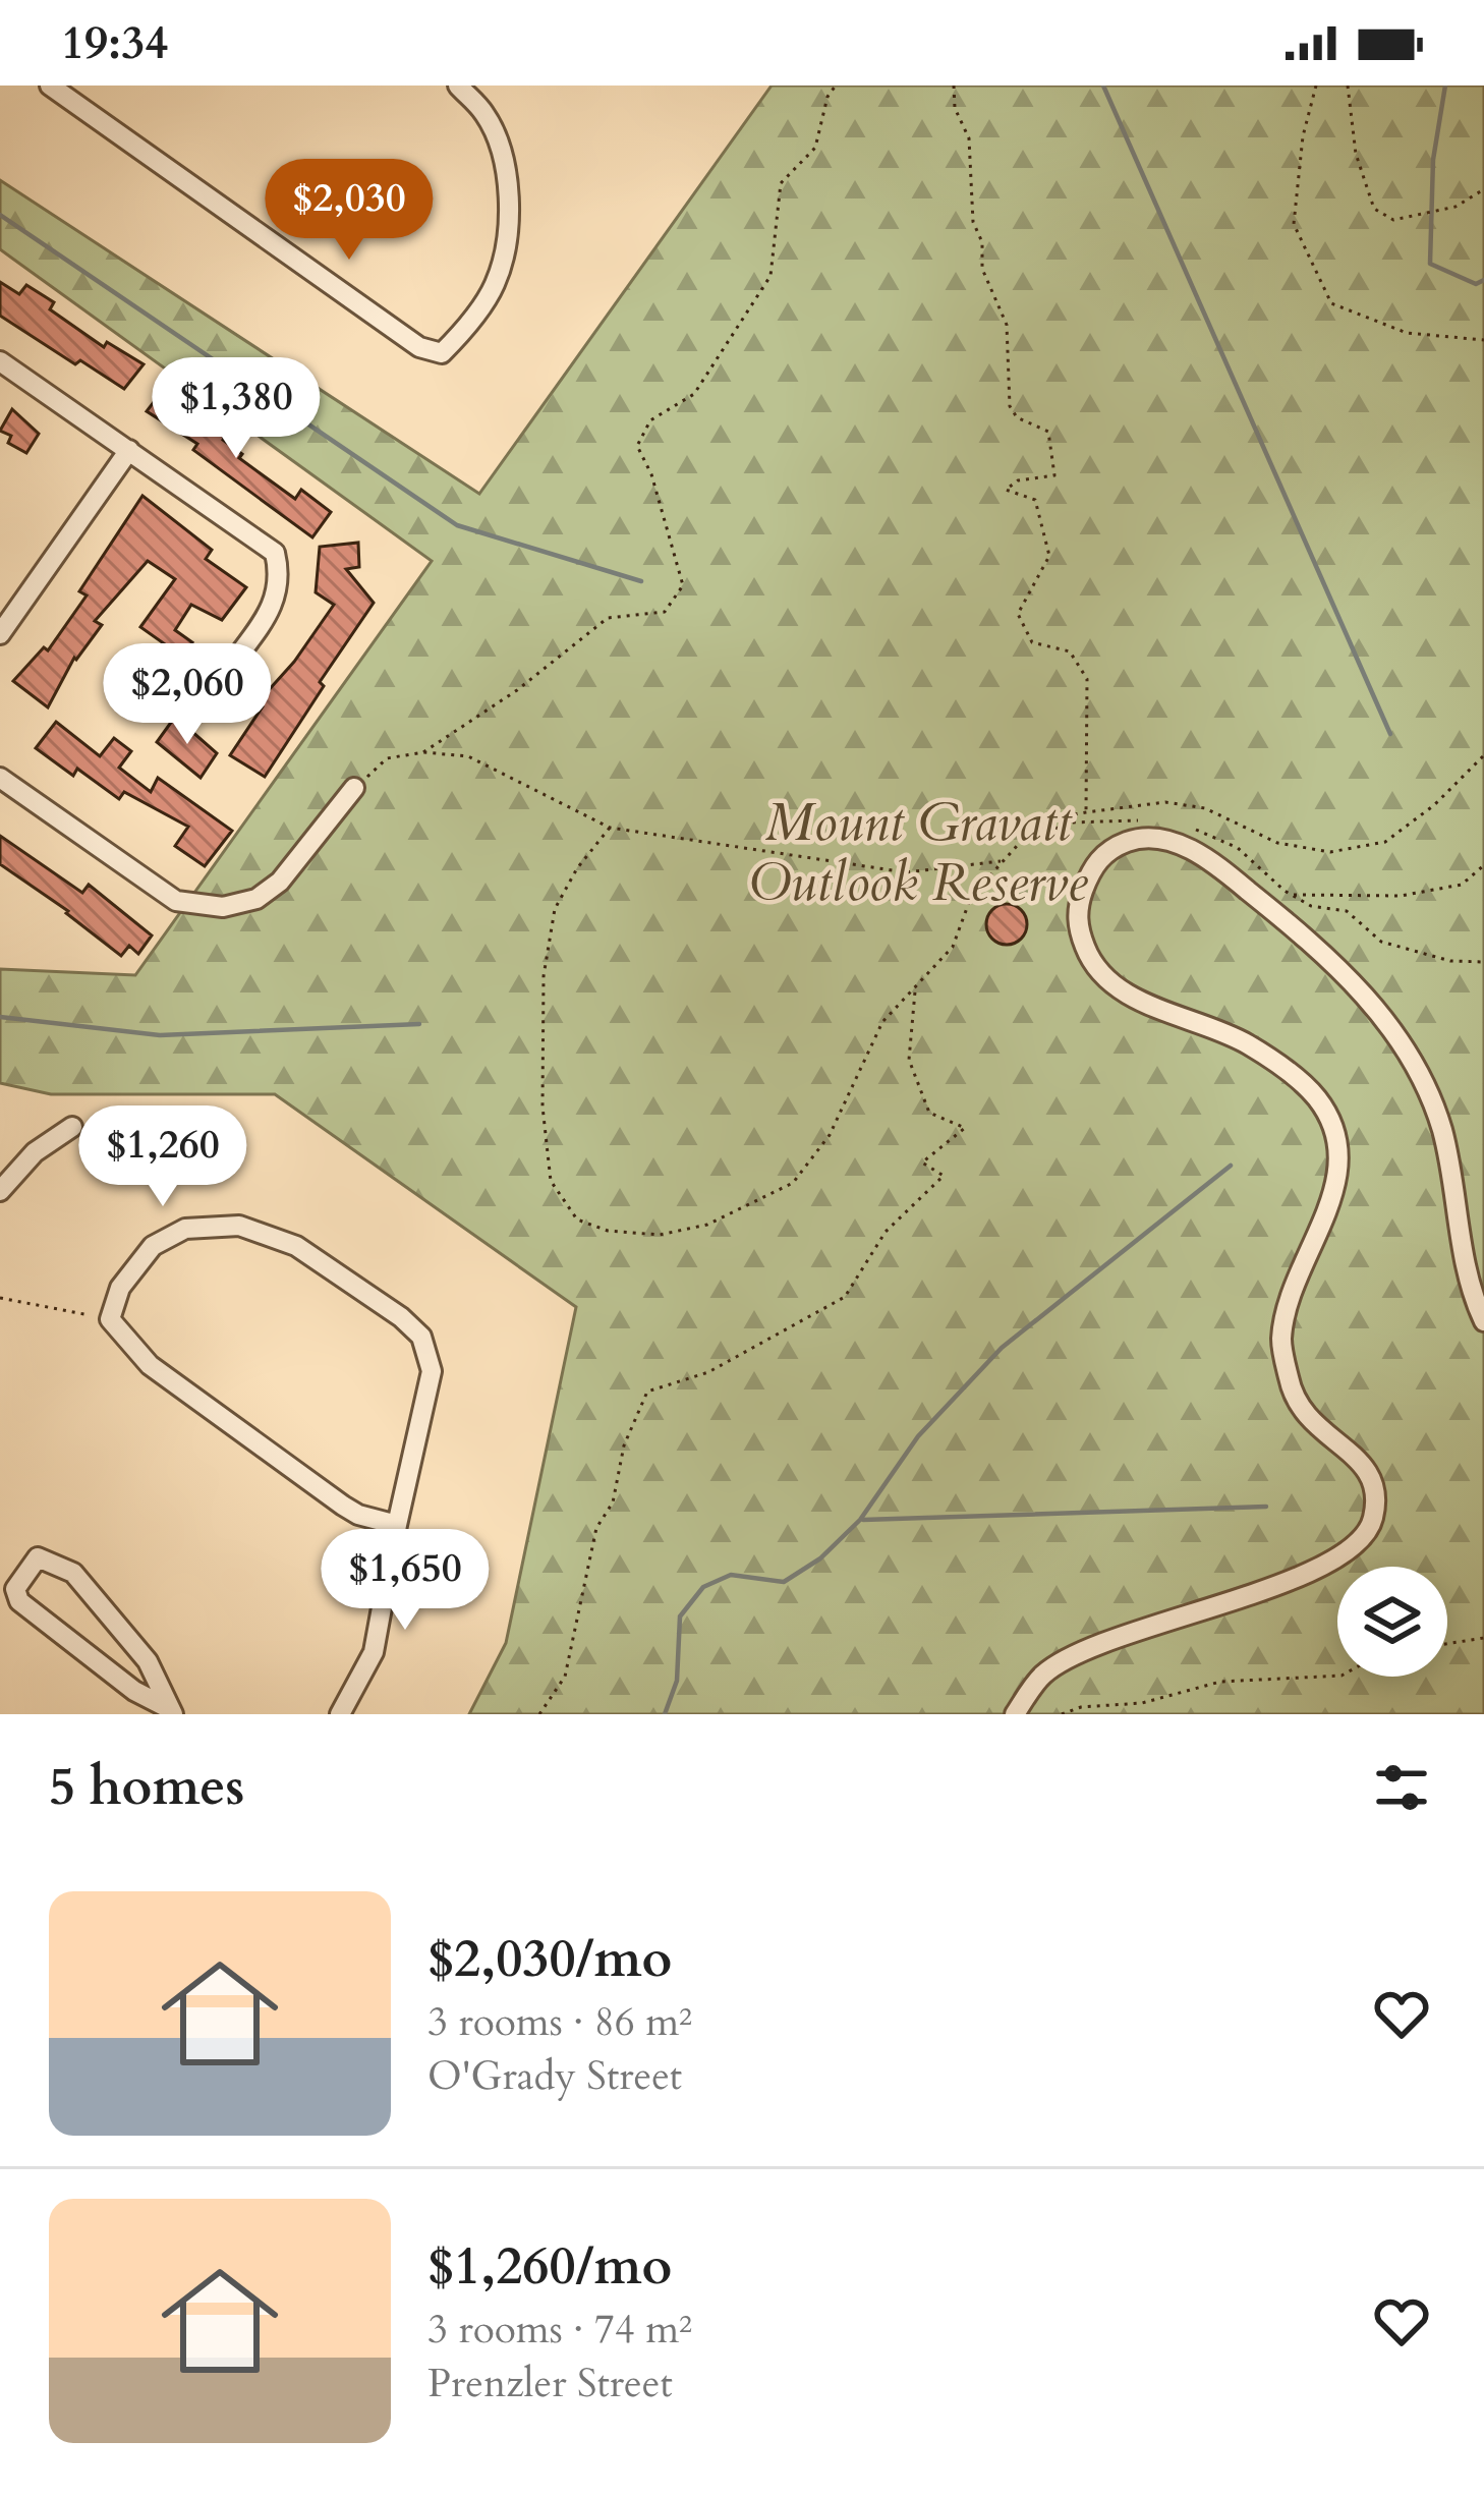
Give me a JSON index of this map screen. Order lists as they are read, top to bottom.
{
  "parks": ["Mount Gravatt Outlook Reserve"],
  "page": {
    "status": "19:34",
    "price": [
      "$2,030",
      "$1,380",
      "$2,060",
      "$1,260",
      "$1,650"
    ],
    "heading": "5 homes",
    "list": [
      {
        "name": "$2,030/mo",
        "note": "3 rooms · 86 m² · O'Grady Street"
      },
      {
        "name": "$1,260/mo",
        "note": "3 rooms · 74 m² · Prenzler Street"
      }
    ]
  }
}
